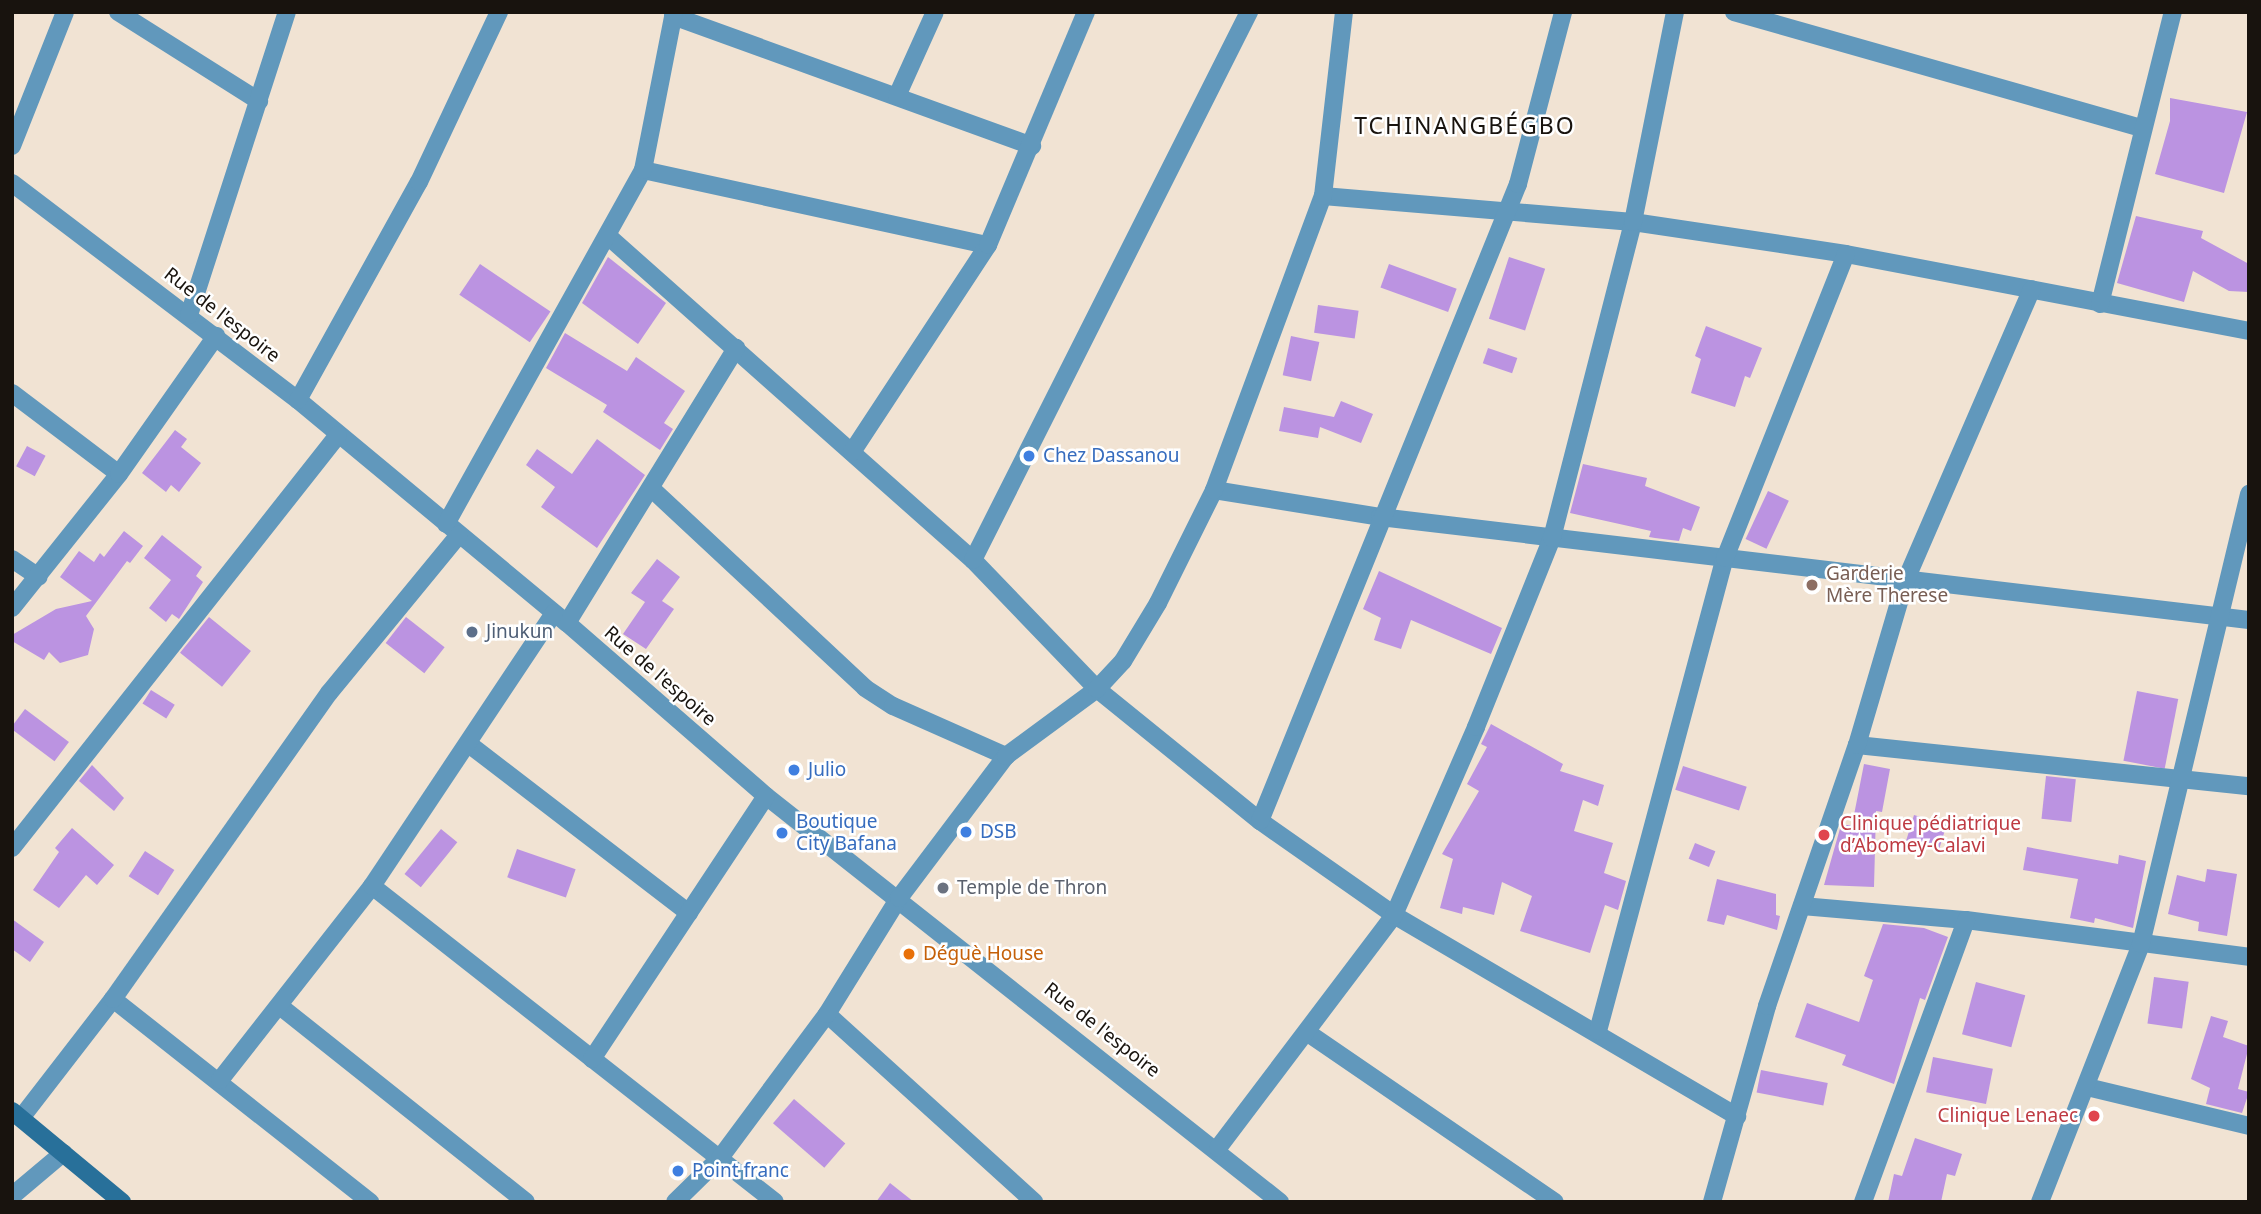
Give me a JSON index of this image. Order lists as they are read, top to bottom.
{
  "streets": {
    "street": ["Rue de l'espoire"]
  },
  "districts": ["TCHINANGBÉGBO"],
  "places": [
    "Chez Dassanou",
    "Garderie Mère Therese",
    "Jinukun",
    "Julio",
    "DSB",
    "Boutique City Bafana",
    "Clinique pédiatrique d’Abomey-Calavi",
    "Temple de Thron",
    "Déguè House",
    "Clinique Lenaec",
    "Point franc"
  ]
}
